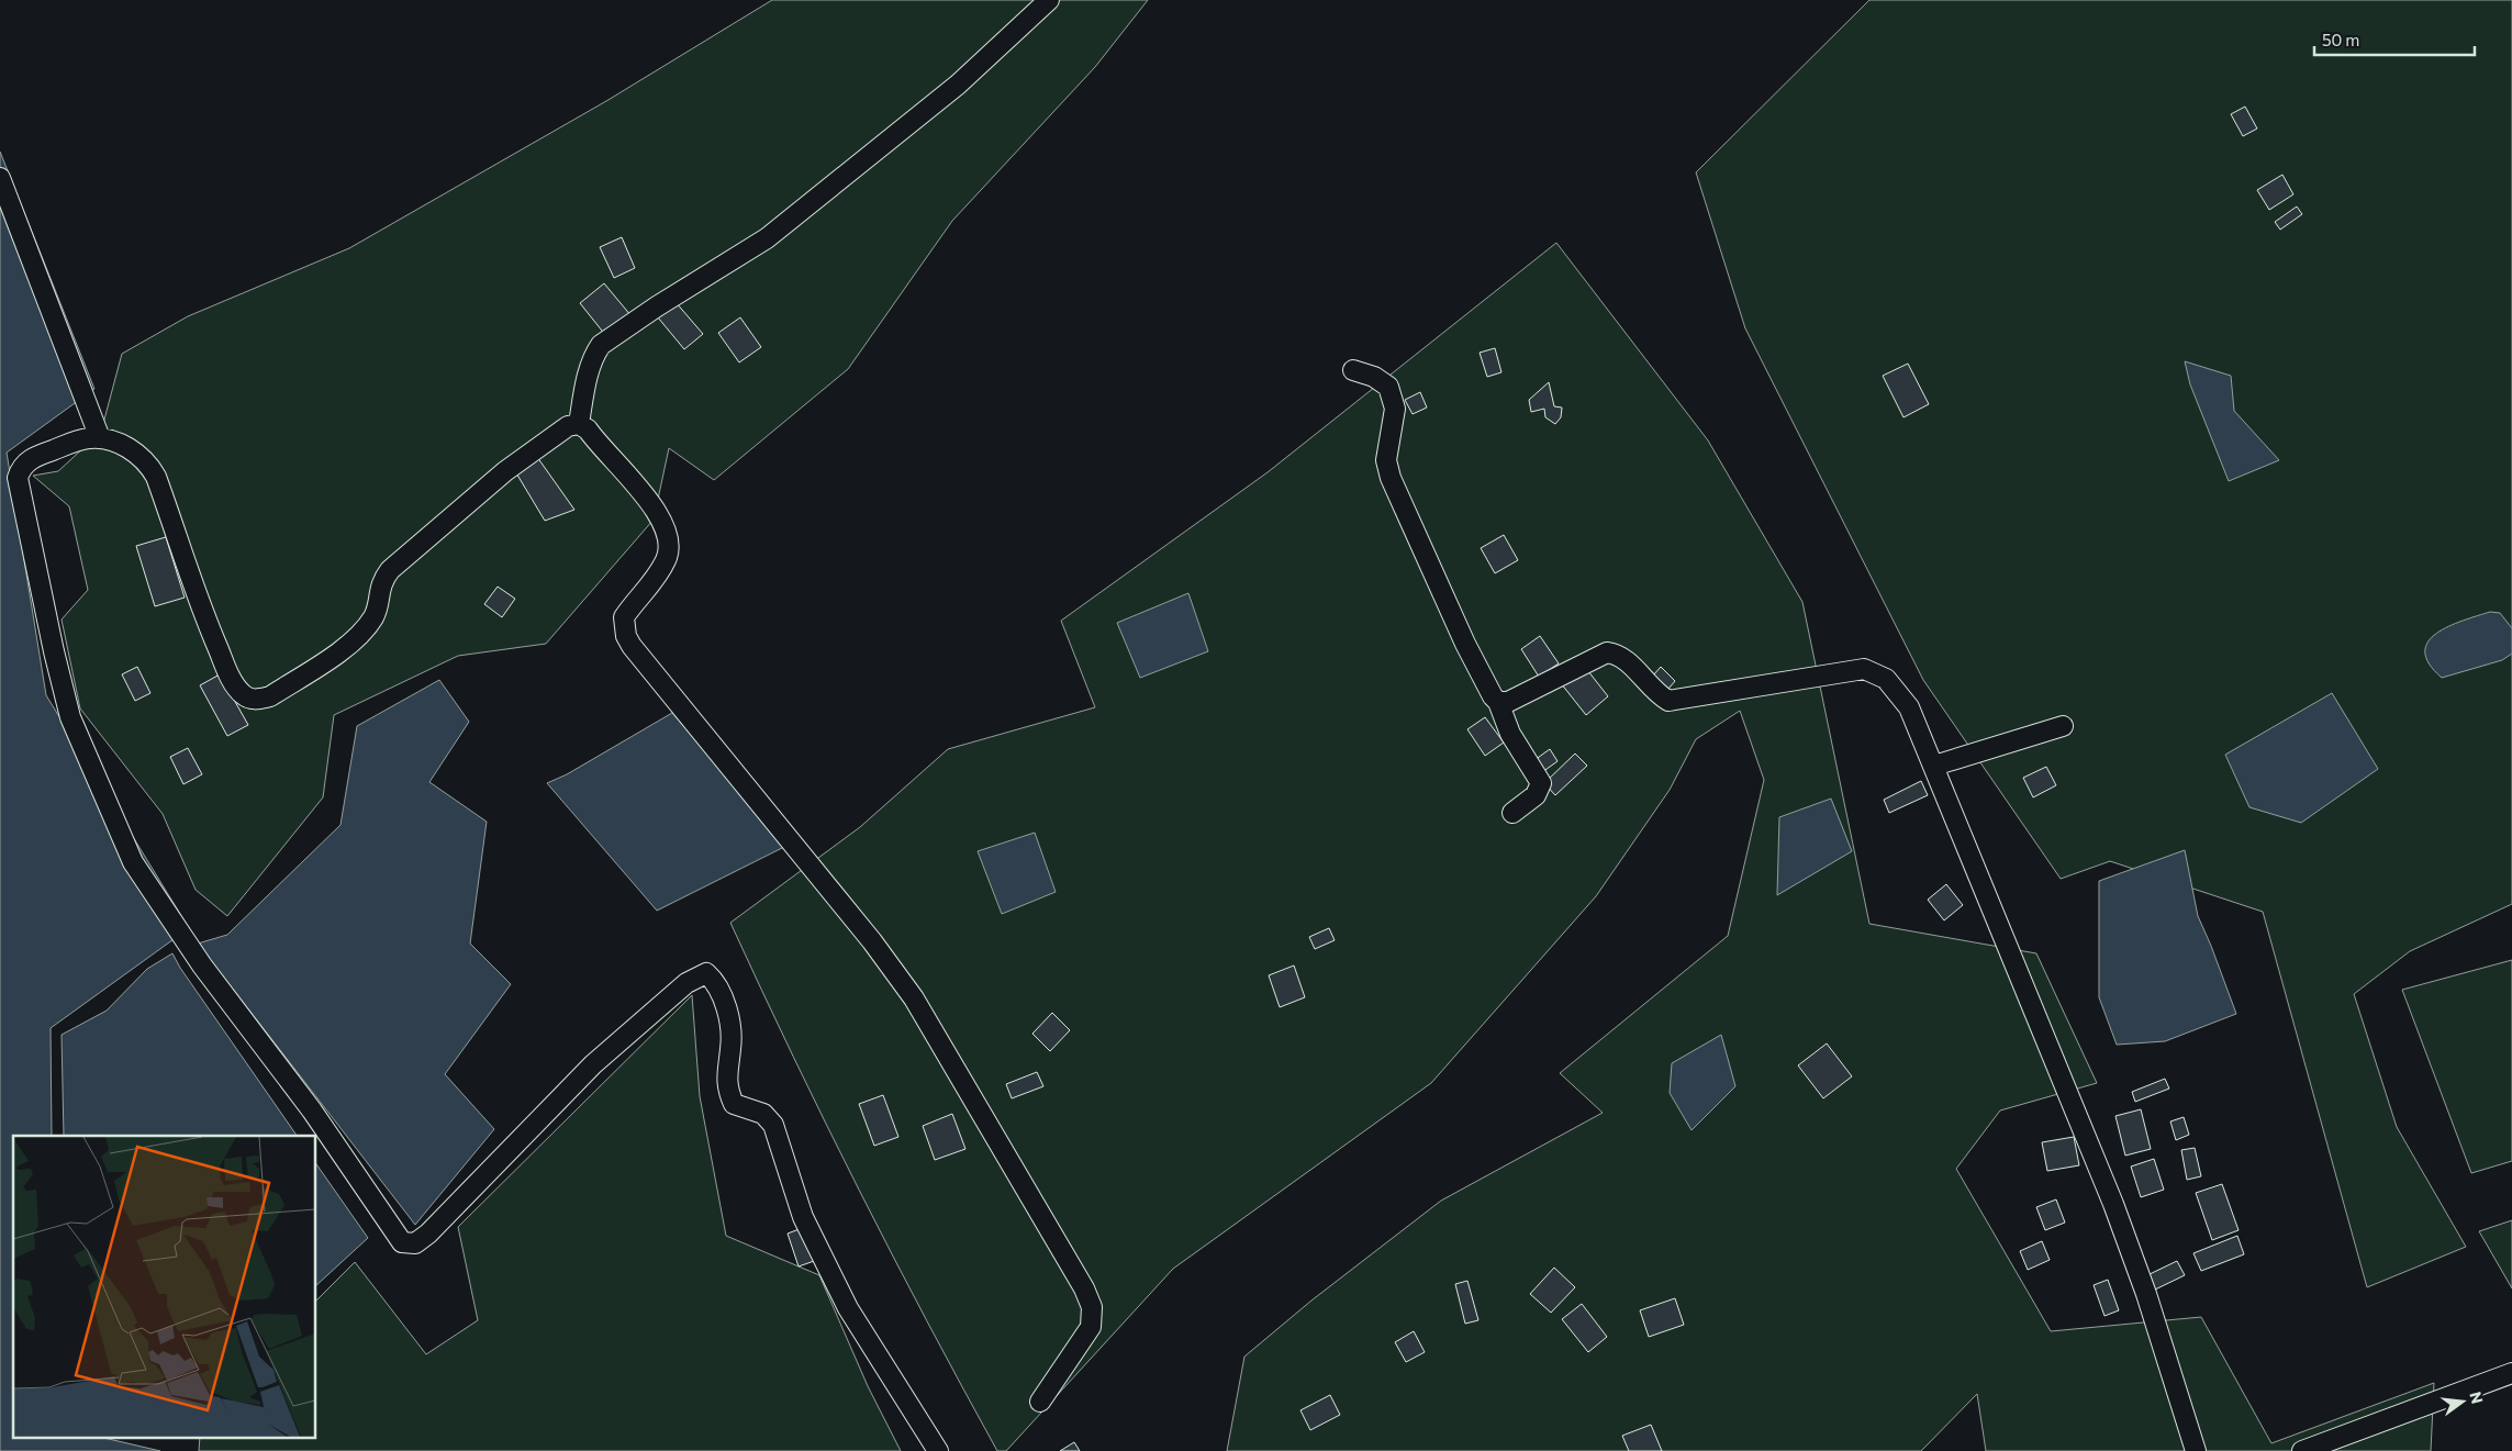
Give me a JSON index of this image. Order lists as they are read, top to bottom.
{
  "scale_bar": "50 m",
  "north": "right"
}
